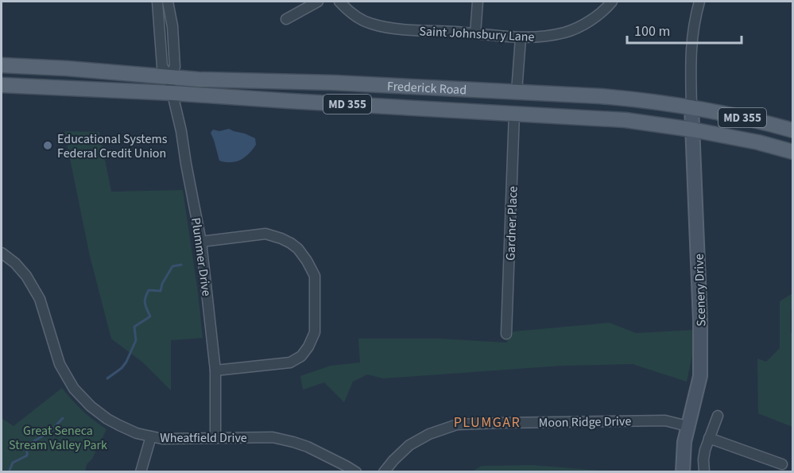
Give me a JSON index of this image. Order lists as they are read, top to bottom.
{
  "streets": {
    "main road": ["Frederick Road", "MD 355"],
    "street": [
      "Saint Johnsbury Lane",
      "Gardner Place",
      "Plummer Drive",
      "Scenery Drive",
      "Moon Ridge Drive",
      "Wheatfield Drive"
    ]
  },
  "crossings": [
    ["Frederick Road", "Gardner Place"],
    ["Frederick Road", "Plummer Drive"],
    ["Frederick Road", "Scenery Drive"],
    ["Plummer Drive", "Wheatfield Drive"],
    ["Scenery Drive", "Moon Ridge Drive"]
  ],
  "districts": ["PLUMGAR"],
  "parks": ["Great Seneca Stream Valley Park"],
  "places": ["Educational Systems Federal Credit Union"],
  "scale_bar": "100 m"
}
